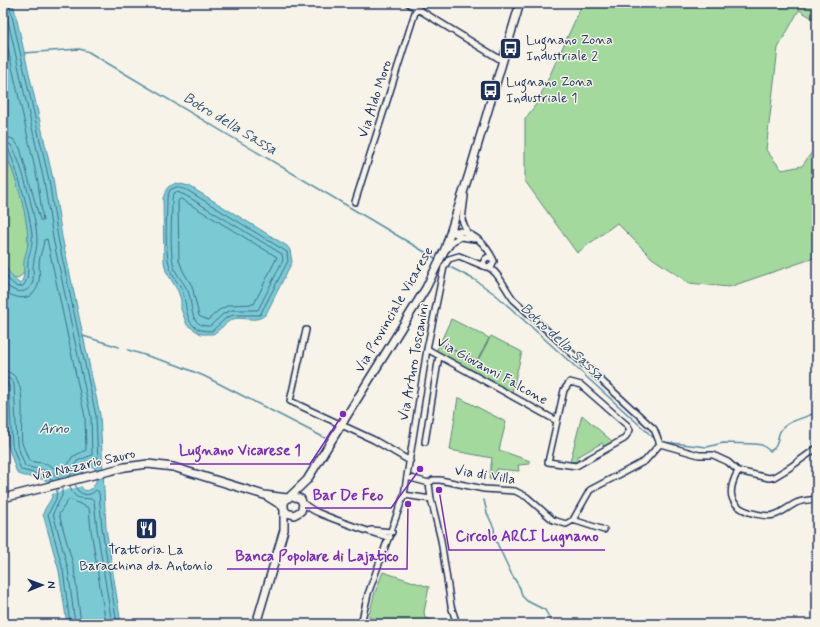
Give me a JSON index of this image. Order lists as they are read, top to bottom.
{
  "streets": {
    "main road": ["Via Provinciale Vicarese", "Via Nazario Sauro"],
    "street": [
      "Via Aldo Moro",
      "Via Arturo Toscanini",
      "Via Giovanni Falcone",
      "Via di Villa"
    ]
  },
  "crossings": [
    ["Via Provinciale Vicarese", "Via Nazario Sauro"],
    ["Via Arturo Toscanini", "Via Giovanni Falcone"],
    ["Via Arturo Toscanini", "Via di Villa"]
  ],
  "water": ["Botro della Sassa", "Arno"],
  "places": {
    "bus stop": ["Lugnano Zona Industriale 2", "Lugnano Zona Industriale 1"],
    "other": [
      "Lugnano Vicarese 1",
      "Bar De Feo",
      "Circolo ARCI Lugnano",
      "Banca Popolare di Lajatico"
    ],
    "restaurant": ["Trattoria La Baracchina da Antonio"]
  },
  "north": "right"
}
